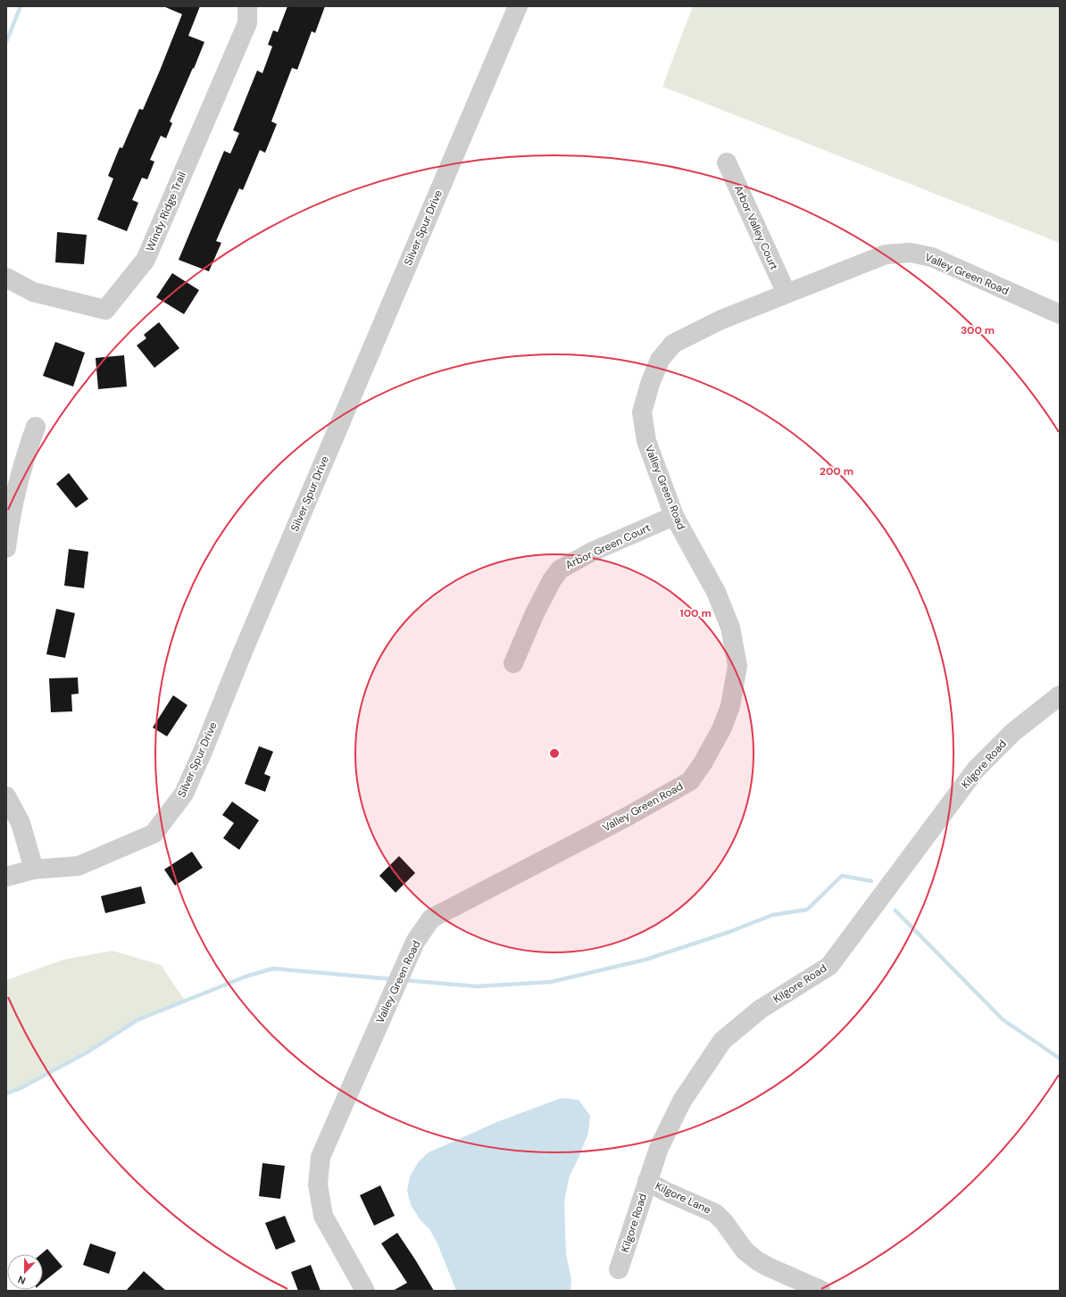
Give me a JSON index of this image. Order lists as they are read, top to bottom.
{
  "streets": {
    "street": [
      "Windy Ridge Trail",
      "Silver Spur Drive",
      "Arbor Valley Court",
      "Valley Green Road",
      "Arbor Green Court",
      "Kilgore Road",
      "Kilgore Lane"
    ]
  },
  "crossings": [
    ["Arbor Valley Court", "Valley Green Road"],
    ["Valley Green Road", "Arbor Green Court"],
    ["Kilgore Road", "Kilgore Lane"]
  ],
  "north": "bottom",
  "rings": ["300 m", "200 m", "100 m"]
}
